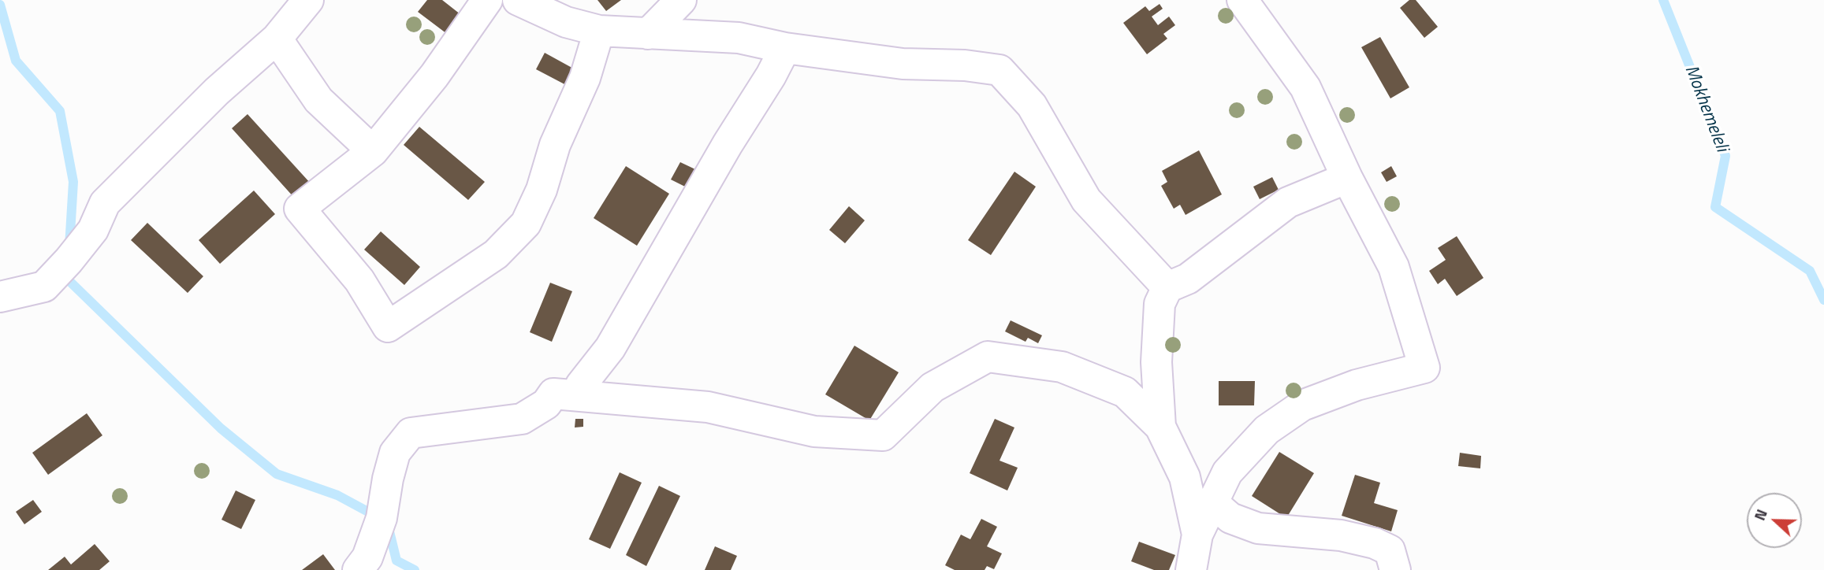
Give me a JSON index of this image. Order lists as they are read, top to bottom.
{
  "water": ["Mokhemeleli"],
  "north": "left"
}
